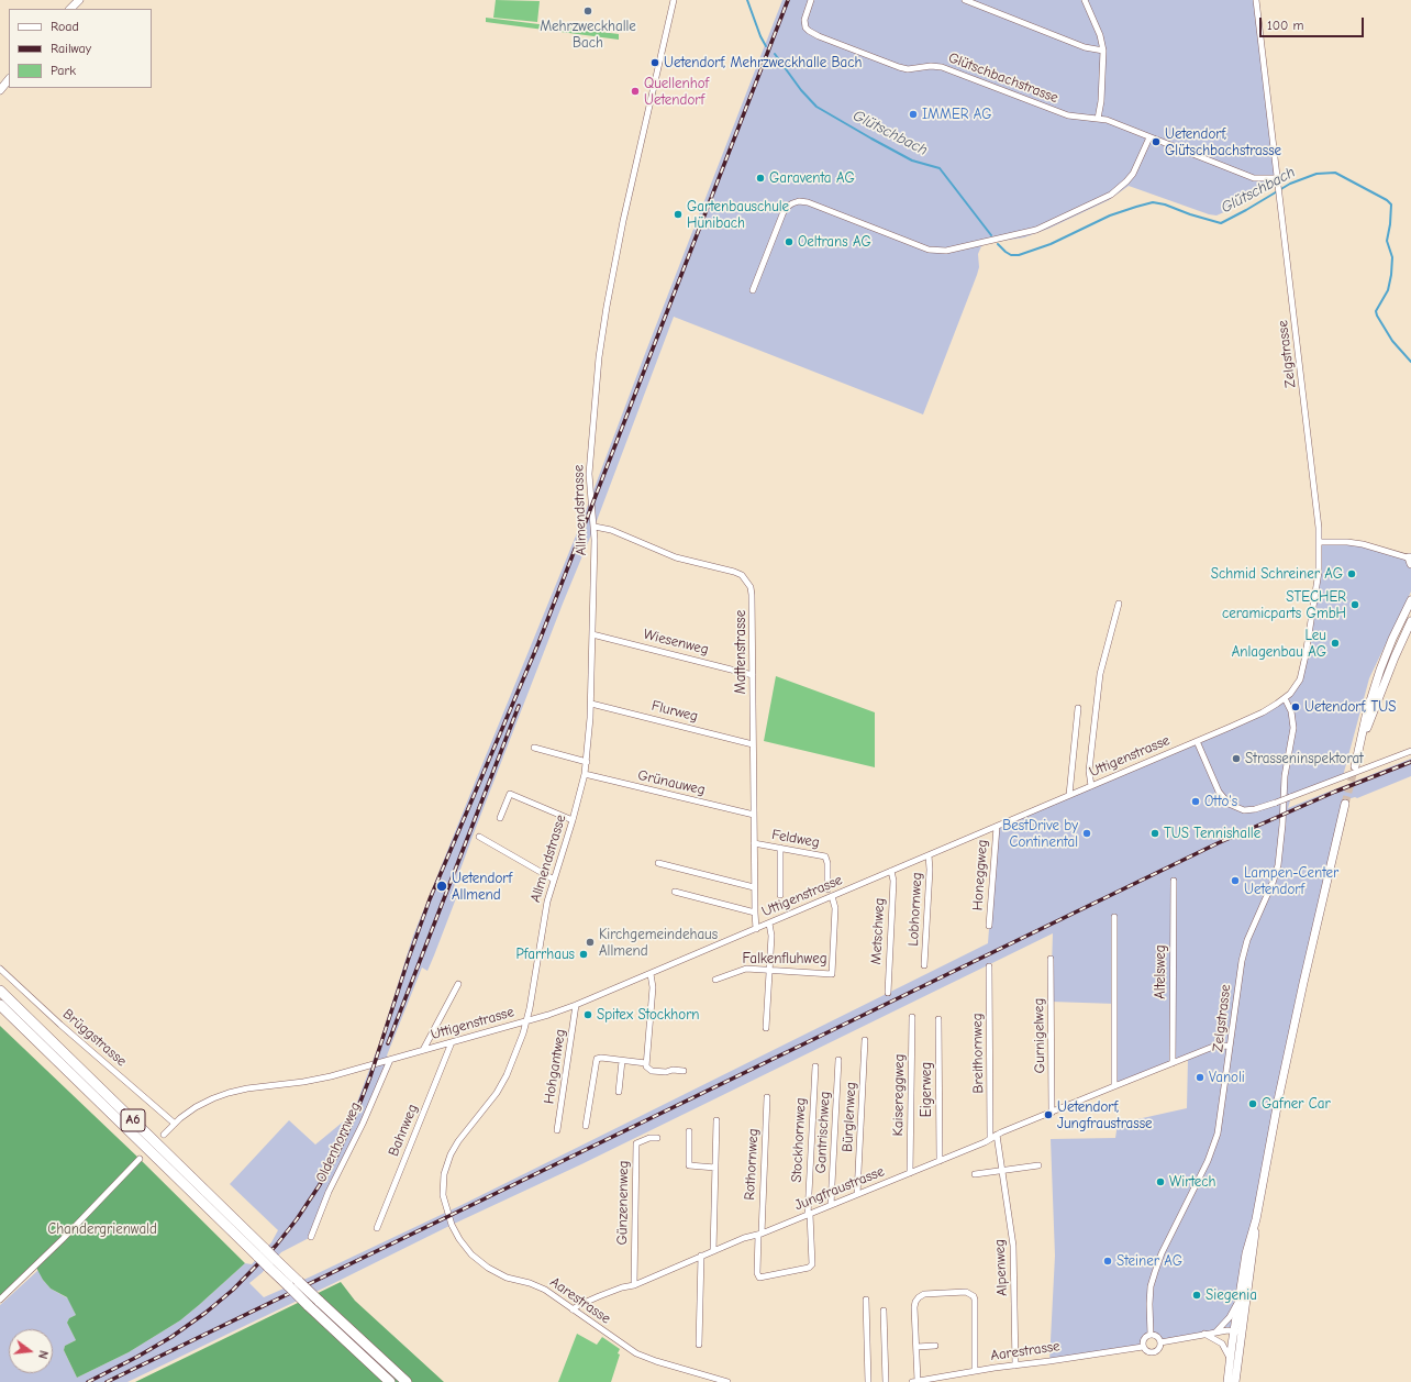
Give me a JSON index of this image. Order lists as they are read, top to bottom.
{
  "streets": {
    "highway": ["A6"],
    "street": [
      "Glütschbachstrasse",
      "Zelgstrasse",
      "Allmendstrasse",
      "Wiesenweg",
      "Mattenstrasse",
      "Flurweg",
      "Uttigenstrasse",
      "Grünauweg",
      "Feldweg",
      "Honeggweg",
      "Lobhornweg",
      "Metschweg",
      "Falkenfluhweg",
      "Altelsweg",
      "Gurnigelweg",
      "Brüggstrasse",
      "Breithornweg",
      "Hohgantweg",
      "Eigerweg",
      "Kaisereggweg",
      "Bürglenweg",
      "Bahnweg",
      "Gantrischweg",
      "Stockhornweg",
      "Oldenhornweg",
      "Rothornweg",
      "Jungfraustrasse",
      "Günzenenweg",
      "Alpenweg",
      "Aarestrasse"
    ]
  },
  "crossings": [
    ["Glütschbachstrasse", "Zelgstrasse"],
    ["Zelgstrasse", "Uttigenstrasse"],
    ["Zelgstrasse", "Jungfraustrasse"],
    ["Zelgstrasse", "Aarestrasse"],
    ["Allmendstrasse", "Wiesenweg"],
    ["Allmendstrasse", "Mattenstrasse"],
    ["Allmendstrasse", "Flurweg"],
    ["Allmendstrasse", "Uttigenstrasse"],
    ["Allmendstrasse", "Grünauweg"],
    ["Allmendstrasse", "Aarestrasse"],
    ["Wiesenweg", "Mattenstrasse"],
    ["Mattenstrasse", "Flurweg"],
    ["Mattenstrasse", "Uttigenstrasse"],
    ["Mattenstrasse", "Grünauweg"],
    ["Mattenstrasse", "Feldweg"],
    ["Uttigenstrasse", "Honeggweg"],
    ["Uttigenstrasse", "Lobhornweg"],
    ["Uttigenstrasse", "Metschweg"],
    ["Uttigenstrasse", "Falkenfluhweg"],
    ["Uttigenstrasse", "Brüggstrasse"],
    ["Uttigenstrasse", "Hohgantweg"],
    ["Uttigenstrasse", "Bahnweg"],
    ["Uttigenstrasse", "Oldenhornweg"],
    ["Uttigenstrasse", "Aarestrasse"],
    ["Altelsweg", "Jungfraustrasse"],
    ["Gurnigelweg", "Jungfraustrasse"],
    ["Breithornweg", "Jungfraustrasse"],
    ["Eigerweg", "Jungfraustrasse"],
    ["Kaisereggweg", "Jungfraustrasse"],
    ["Bürglenweg", "Jungfraustrasse"],
    ["Gantrischweg", "Jungfraustrasse"],
    ["Stockhornweg", "Rothornweg"],
    ["Stockhornweg", "Jungfraustrasse"],
    ["Rothornweg", "Jungfraustrasse"],
    ["Jungfraustrasse", "Günzenenweg"],
    ["Jungfraustrasse", "Alpenweg"],
    ["Jungfraustrasse", "Aarestrasse"],
    ["Alpenweg", "Aarestrasse"]
  ],
  "water": ["Glütschbach"],
  "parks": ["Chandergrienwald"],
  "places": [
    "Mehrzweckhalle Bach",
    "Uetendorf, Mehrzweckhalle Bach",
    "Quellenhof Uetendorf",
    "IMMER AG",
    "Uetendorf, Glütschbachstrasse",
    "Garaventa AG",
    "Gartenbauschule Hünibach",
    "Oeltrans AG",
    "Schmid Schreiner AG",
    "STECHER ceramicparts GmbH",
    "Leu Anlagenbau AG",
    "Uetendorf, TUS",
    "Strasseninspektorat",
    "Otto's",
    "BestDrive by Continental",
    "TUS Tennishalle",
    "Lampen-Center Uetendorf",
    "Uetendorf Allmend",
    "Kirchgemeindehaus Allmend",
    "Pfarrhaus",
    "Spitex Stockhorn",
    "Vanoli",
    "Gafner Car",
    "Uetendorf, Jungfraustrasse",
    "Wirtech",
    "Steiner AG",
    "Siegenia"
  ],
  "legend": ["Road", "Railway", "Park"],
  "scale_bar": "100 m",
  "north": "right"
}
